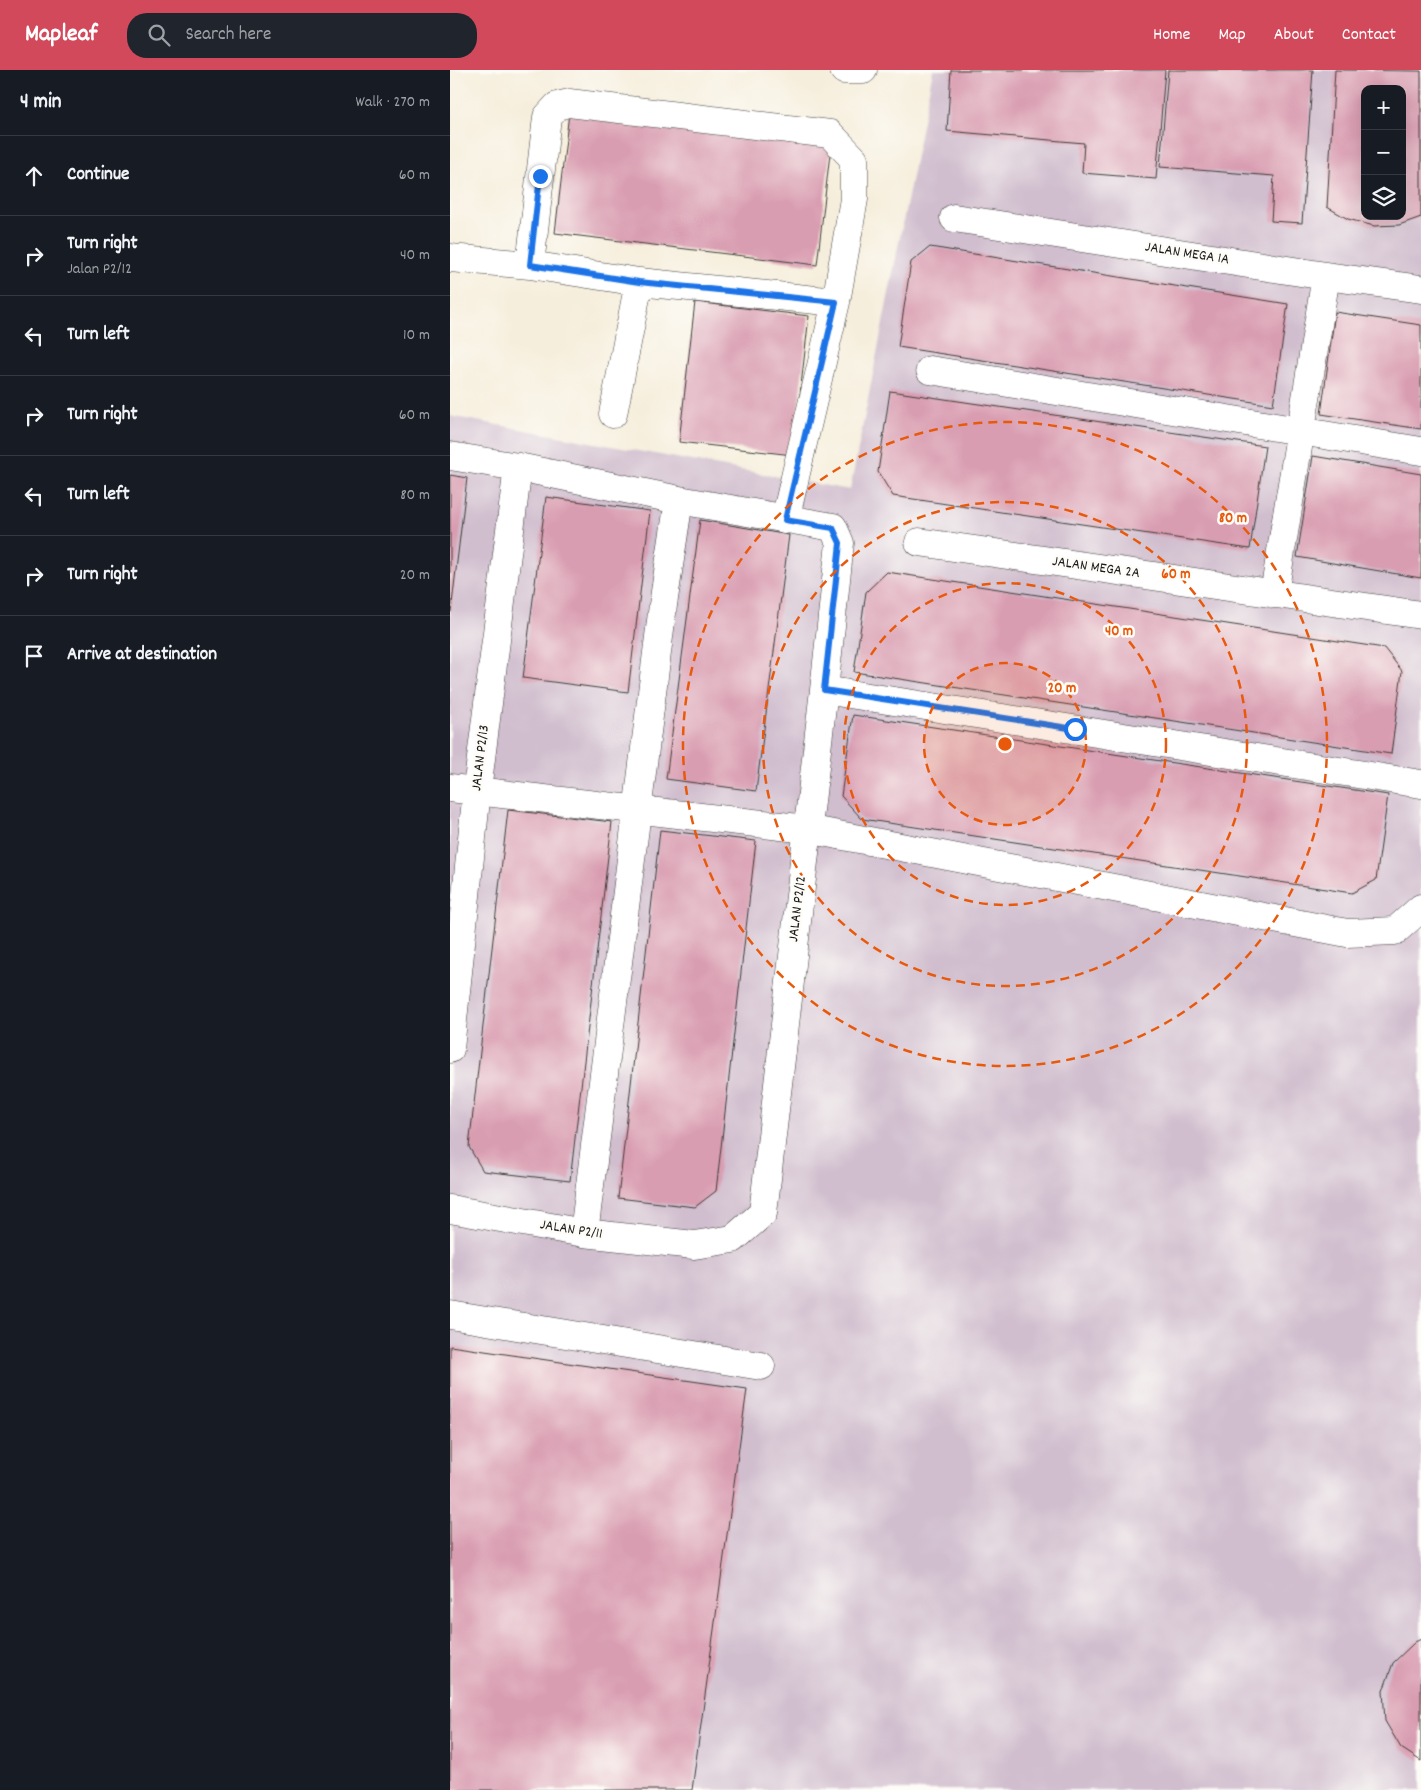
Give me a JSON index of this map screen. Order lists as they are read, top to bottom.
{
  "streets": {
    "street": [
      "JALAN MEGA 1A",
      "JALAN MEGA 2A",
      "JALAN P2/13",
      "JALAN P2/12",
      "JALAN P2/11"
    ]
  },
  "crossings": [
    ["JALAN P2/12", "JALAN P2/11"]
  ],
  "page": {
    "header": "Mapleaf",
    "search": "Search here",
    "nav": [
      "Home",
      "Map",
      "About",
      "Contact"
    ],
    "heading": ["4 min", "Walk · 270 m"],
    "map_buttons": ["+", "−"],
    "list": [
      ["Continue", "60 m"],
      ["Turn right", "Jalan P2/12", "40 m"],
      ["Turn left", "10 m"],
      ["Turn right", "60 m"],
      ["Turn left", "80 m"],
      ["Turn right", "20 m"],
      "Arrive at destination"
    ]
  },
  "rings": [
    "80 m",
    "60 m",
    "40 m",
    "20 m"
  ]
}
